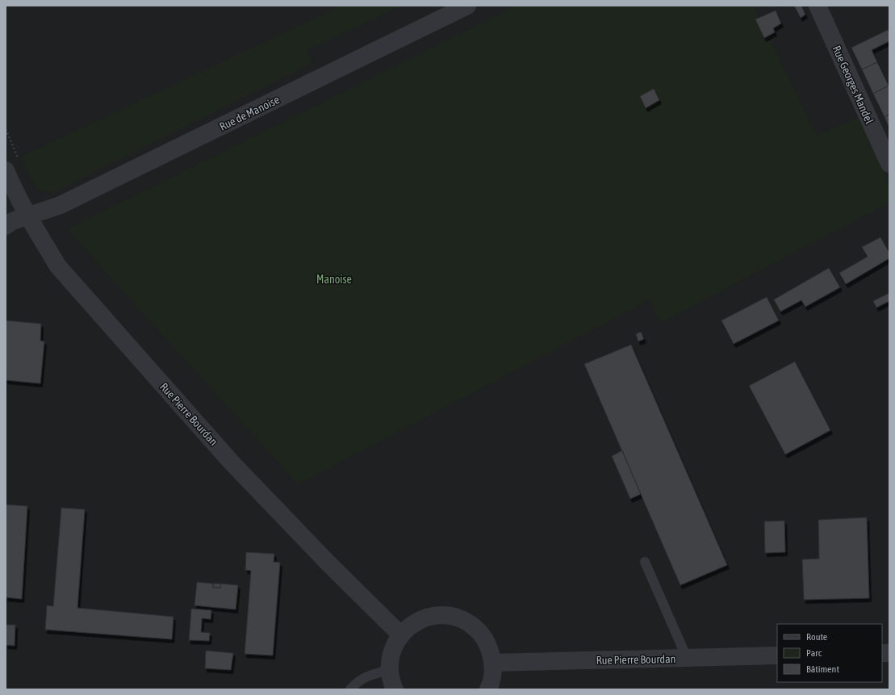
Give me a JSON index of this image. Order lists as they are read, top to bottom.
{
  "streets": {
    "street": ["Rue Georges Mandel", "Rue de Manoise", "Rue Pierre Bourdan"]
  },
  "crossings": [
    ["Rue de Manoise", "Rue Pierre Bourdan"]
  ],
  "parks": ["Manoise"],
  "legend": ["Route", "Parc", "Bâtiment"]
}
